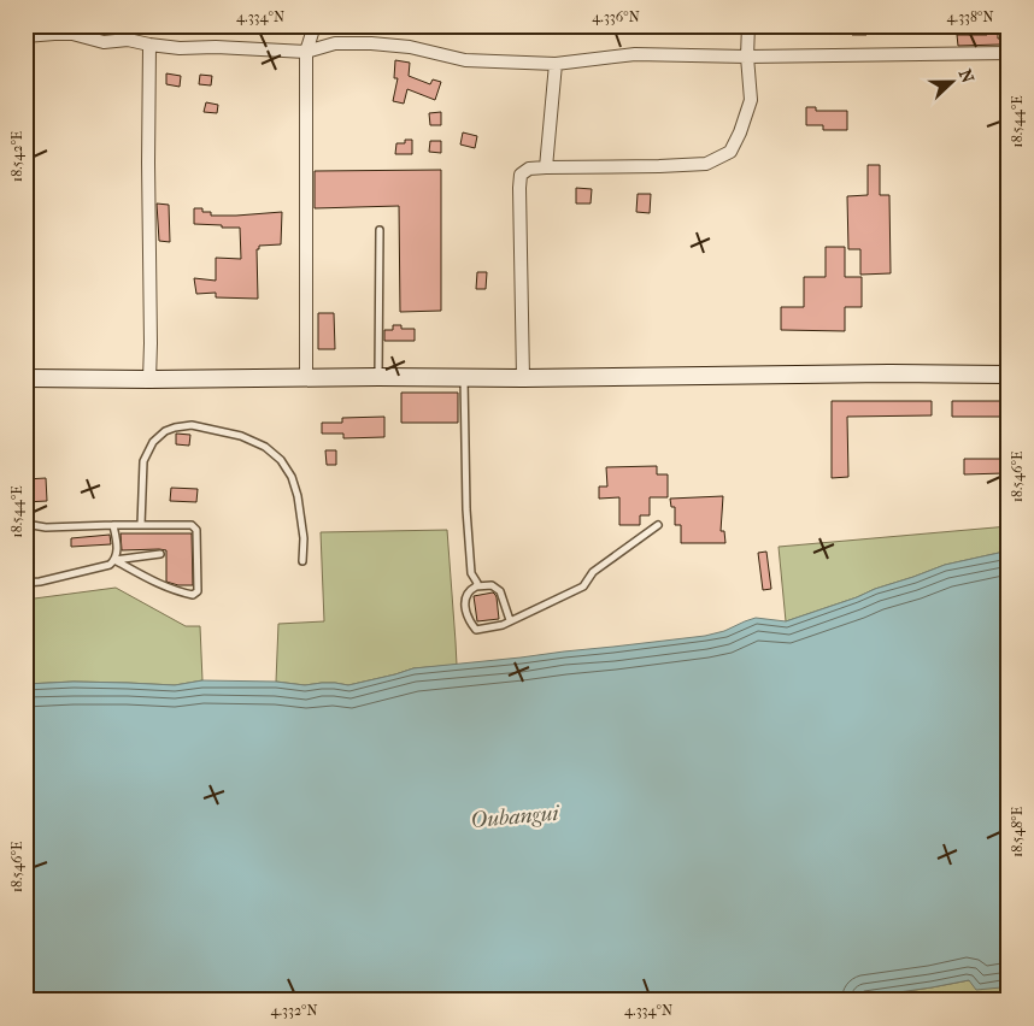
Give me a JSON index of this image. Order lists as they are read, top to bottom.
{
  "water": ["Oubangui"],
  "north": "right",
  "coordinates": [
    "4.334°N",
    "4.336°N",
    "4.338°N",
    "18.544°E",
    "18.542°E",
    "18.546°E",
    "18.548°E",
    "4.332°N"
  ]
}
